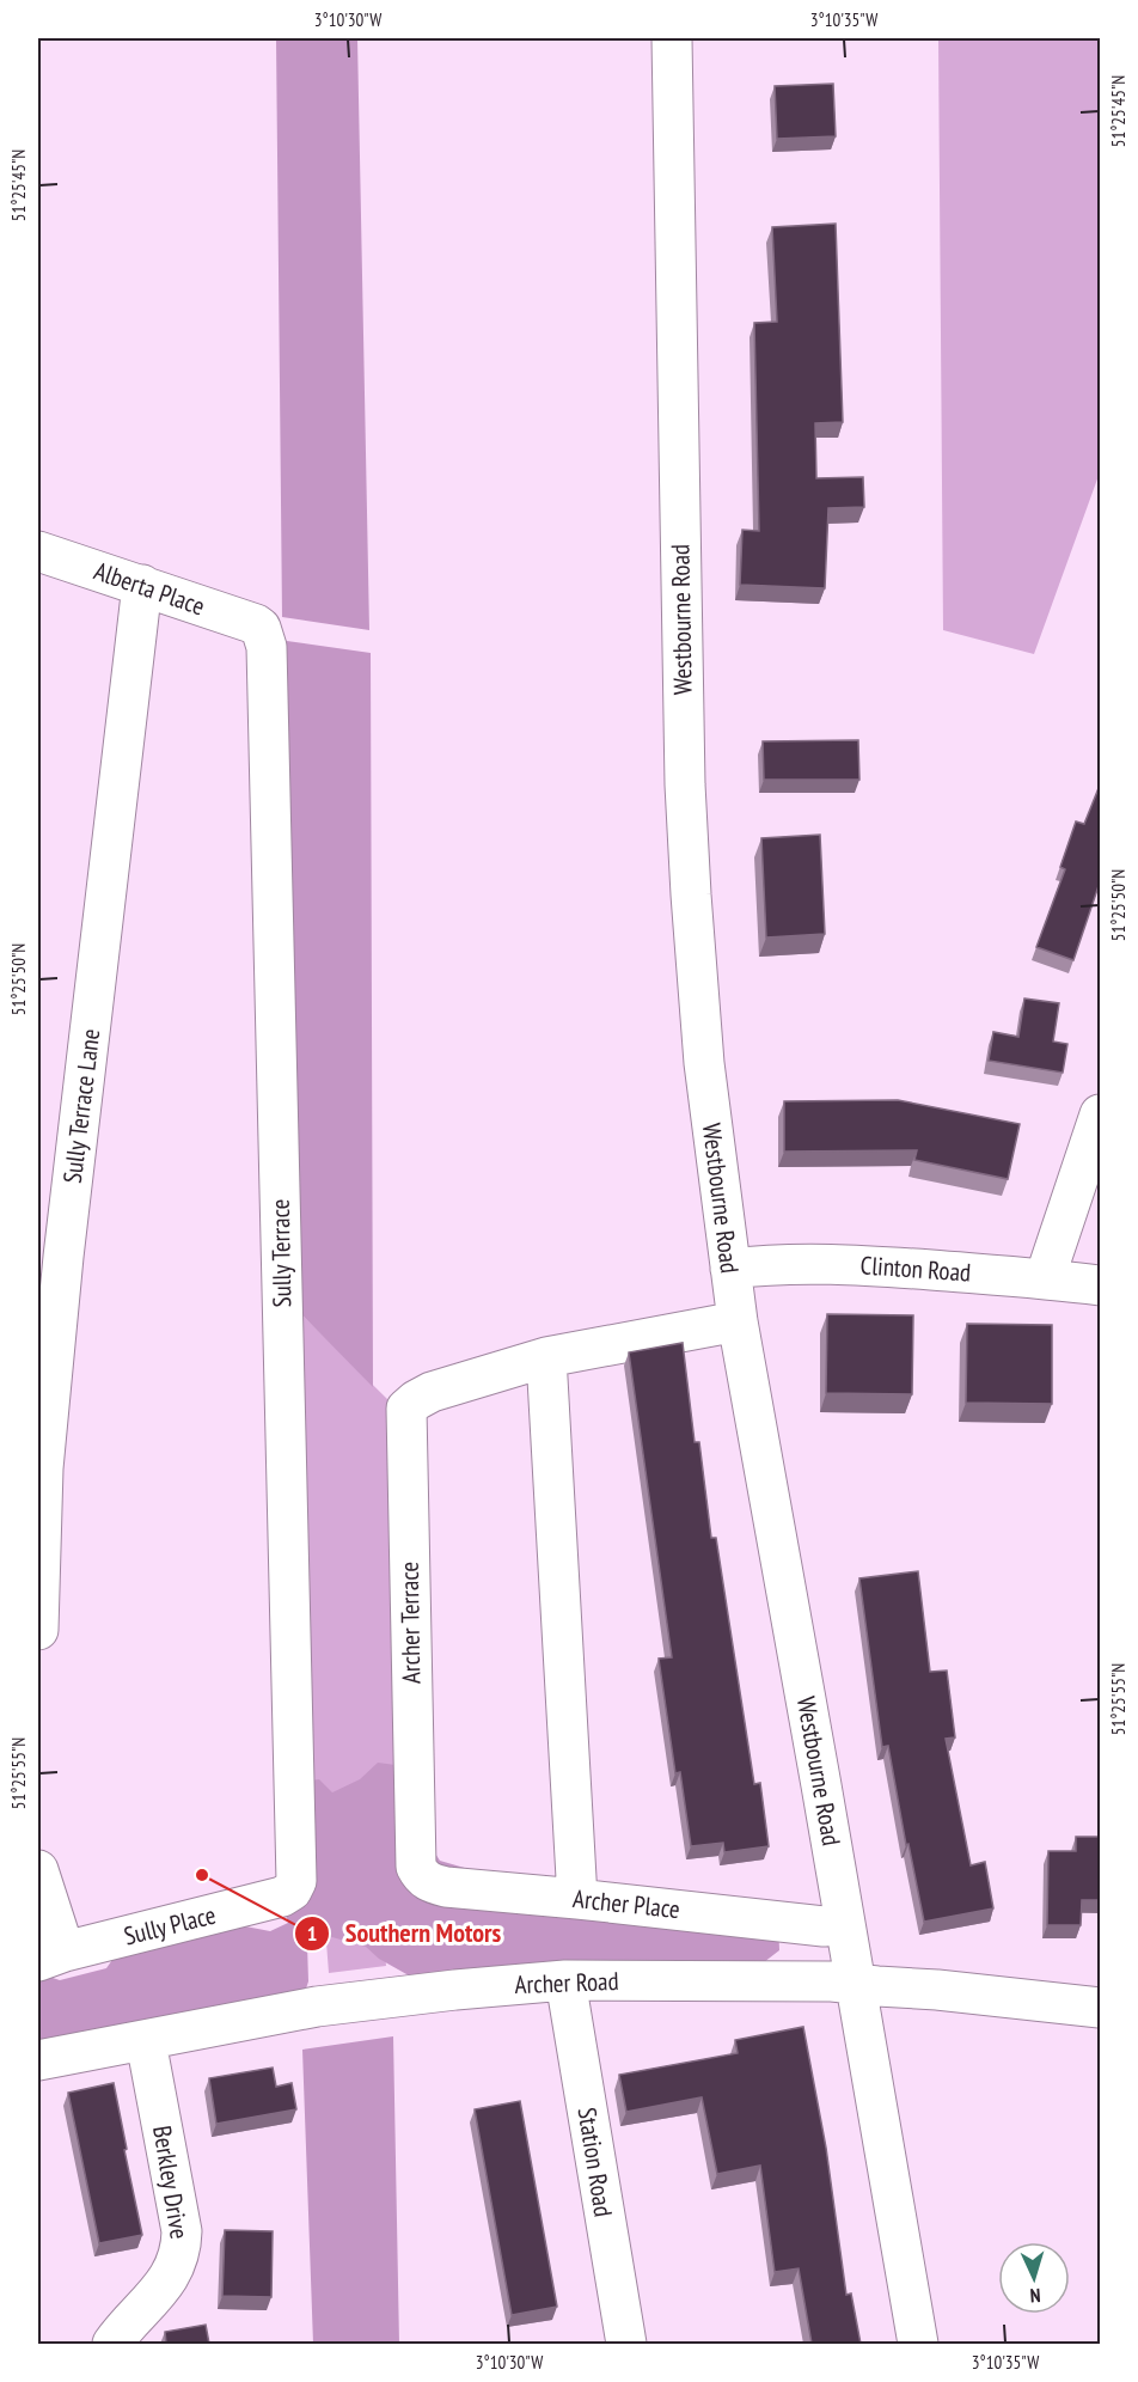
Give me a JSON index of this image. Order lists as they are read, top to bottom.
{
  "streets": {
    "street": [
      "Alberta Place",
      "Westbourne Road",
      "Sully Terrace Lane",
      "Sully Terrace",
      "Clinton Road",
      "Archer Terrace",
      "Archer Place",
      "Sully Place",
      "Archer Road",
      "Station Road",
      "Berkley Drive"
    ]
  },
  "crossings": [
    ["Alberta Place", "Sully Terrace Lane"],
    ["Alberta Place", "Sully Terrace"],
    ["Westbourne Road", "Clinton Road"],
    ["Westbourne Road", "Archer Place"],
    ["Westbourne Road", "Archer Road"],
    ["Sully Terrace", "Sully Place"],
    ["Archer Terrace", "Archer Place"],
    ["Archer Road", "Station Road"],
    ["Archer Road", "Berkley Drive"]
  ],
  "places": ["Southern Motors"],
  "north": "bottom",
  "coordinates": [
    "3°10'30\"W",
    "3°10'35\"W",
    "51°25'45\"N",
    "51°25'50\"N",
    "51°25'55\"N"
  ]
}
